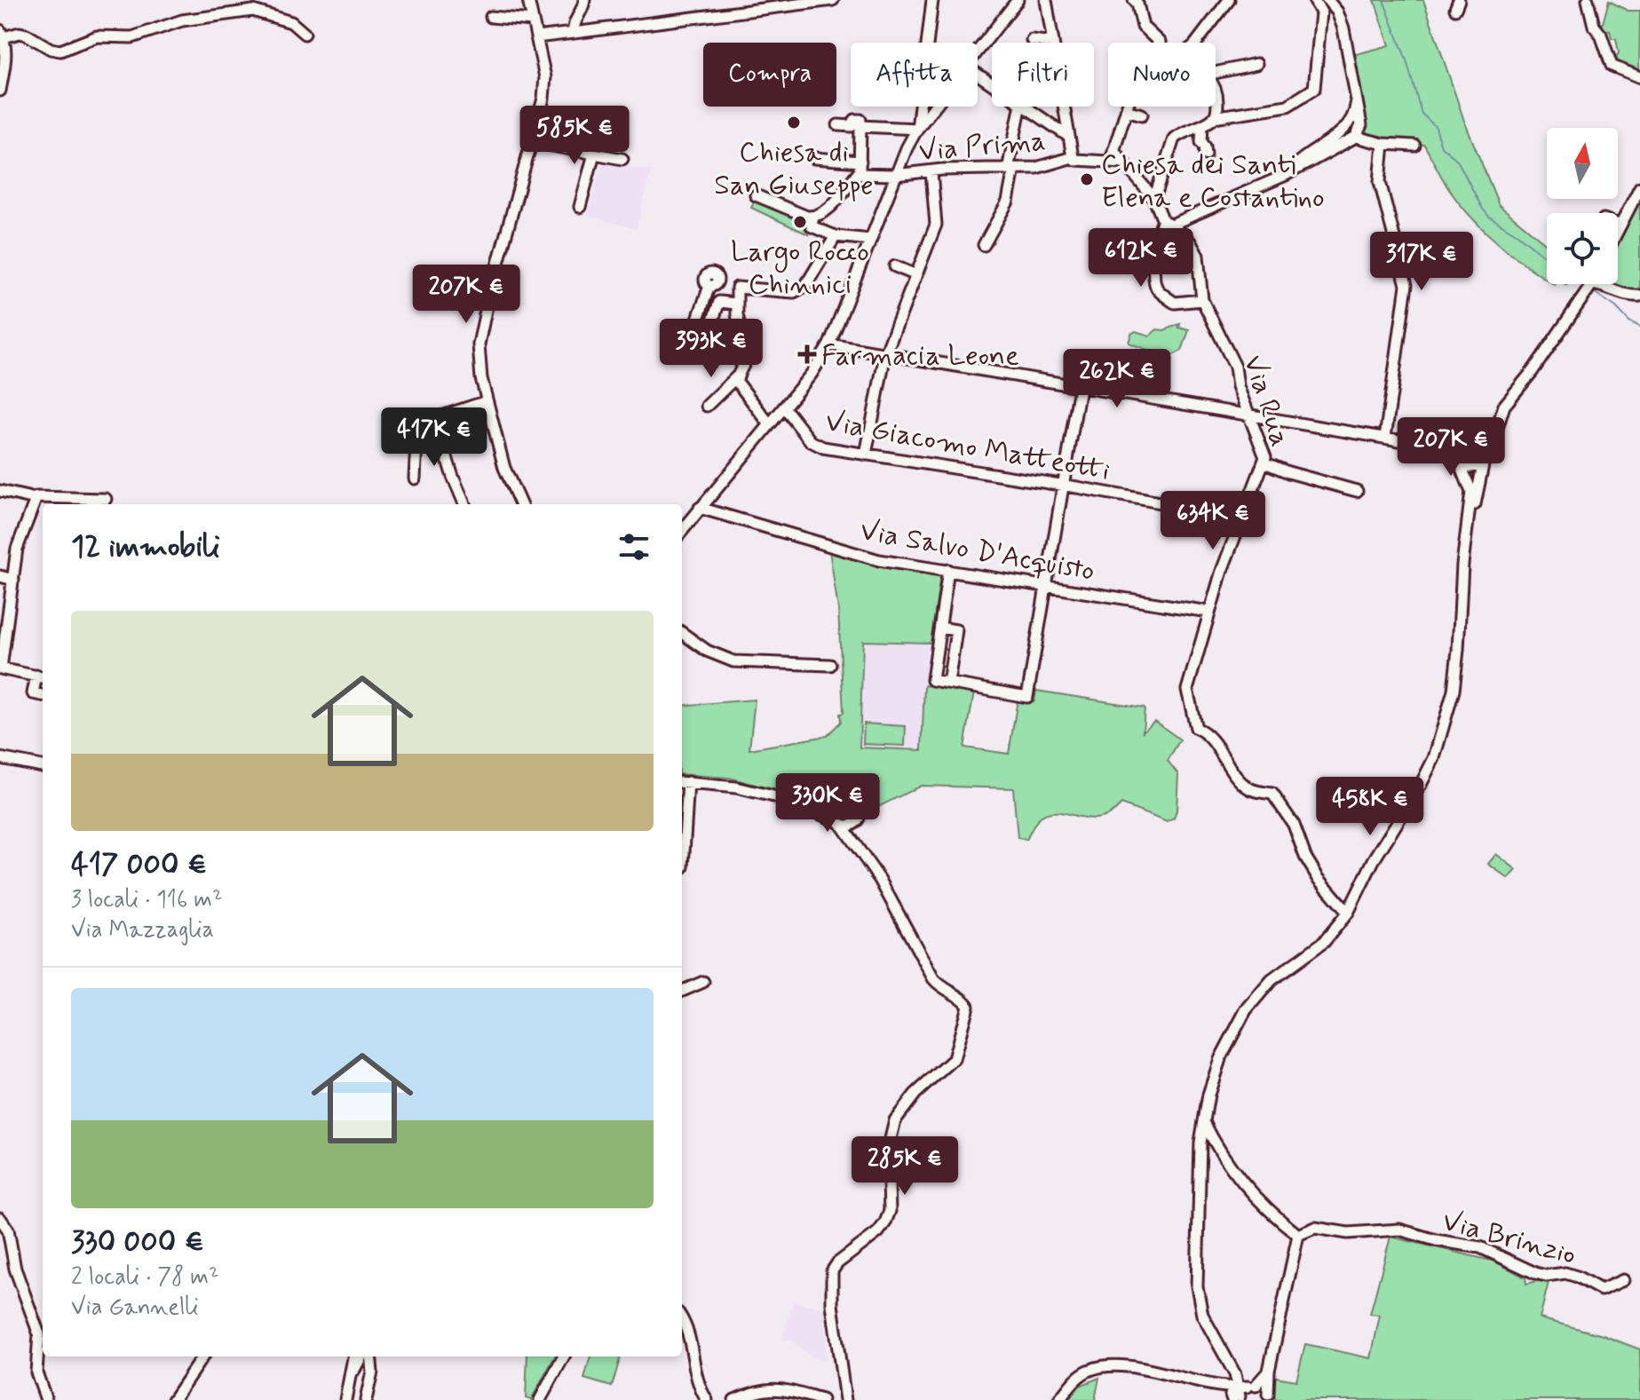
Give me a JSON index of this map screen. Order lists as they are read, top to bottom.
{
  "streets": {
    "street": [
      "Via Prima",
      "Via Rua",
      "Via Giacomo Matteotti",
      "Via Salvo D'Acquisto",
      "Via Brinzio"
    ]
  },
  "crossings": [
    ["Via Rua", "Via Giacomo Matteotti"],
    ["Via Rua", "Via Salvo D'Acquisto"]
  ],
  "places": {
    "other": ["Chiesa di San Giuseppe", "Chiesa dei Santi Elena e Costantino", "Largo Rocco Chinnici"],
    "health": ["Farmacia Leone"]
  },
  "north": "top",
  "page": {
    "chip": [
      "Compra",
      "Affitta",
      "Filtri",
      "Nuovo"
    ],
    "price": [
      "585K €",
      "612K €",
      "317K €",
      "207K €",
      "393K €",
      "262K €",
      "417K €",
      "207K €",
      "634K €",
      "330K €",
      "458K €",
      "285K €"
    ],
    "heading": "12 immobili",
    "list": [
      {
        "name": "417 000 €",
        "note": "3 locali · 116 m² · Via Mazzaglia"
      },
      {
        "name": "330 000 €",
        "note": "2 locali · 78 m² · Via Gannelli"
      }
    ]
  }
}
